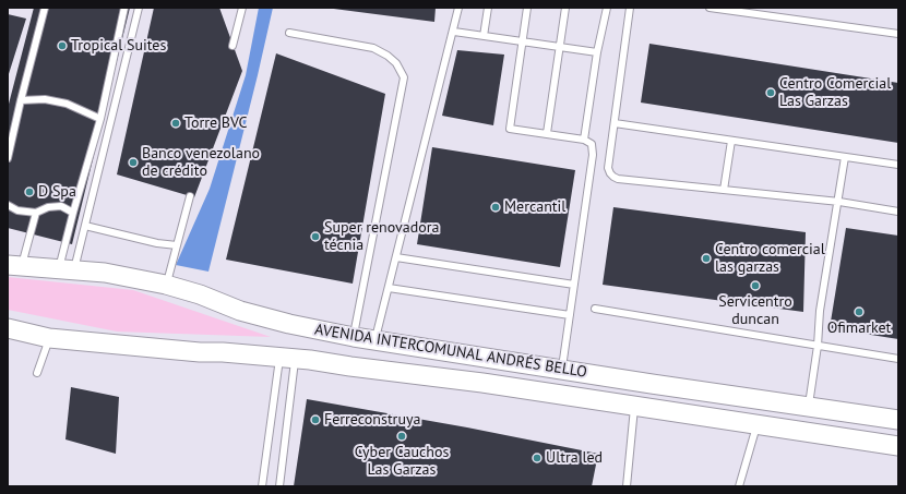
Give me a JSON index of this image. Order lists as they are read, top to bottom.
{
  "streets": {
    "main road": ["AVENIDA INTERCOMUNAL ANDRÉS BELLO"]
  },
  "places": [
    "Tropical Suites",
    "Centro Comercial Las Garzas",
    "Torre BVC",
    "Banco venezolano de crédito",
    "D Spa",
    "Mercantil",
    "Super renovadora técnia",
    "Centro comercial las garzas",
    "Servicentro duncan",
    "Ofimarket",
    "Ferreconstruya",
    "Cyber Cauchos Las Garzas",
    "Ultra led"
  ]
}
